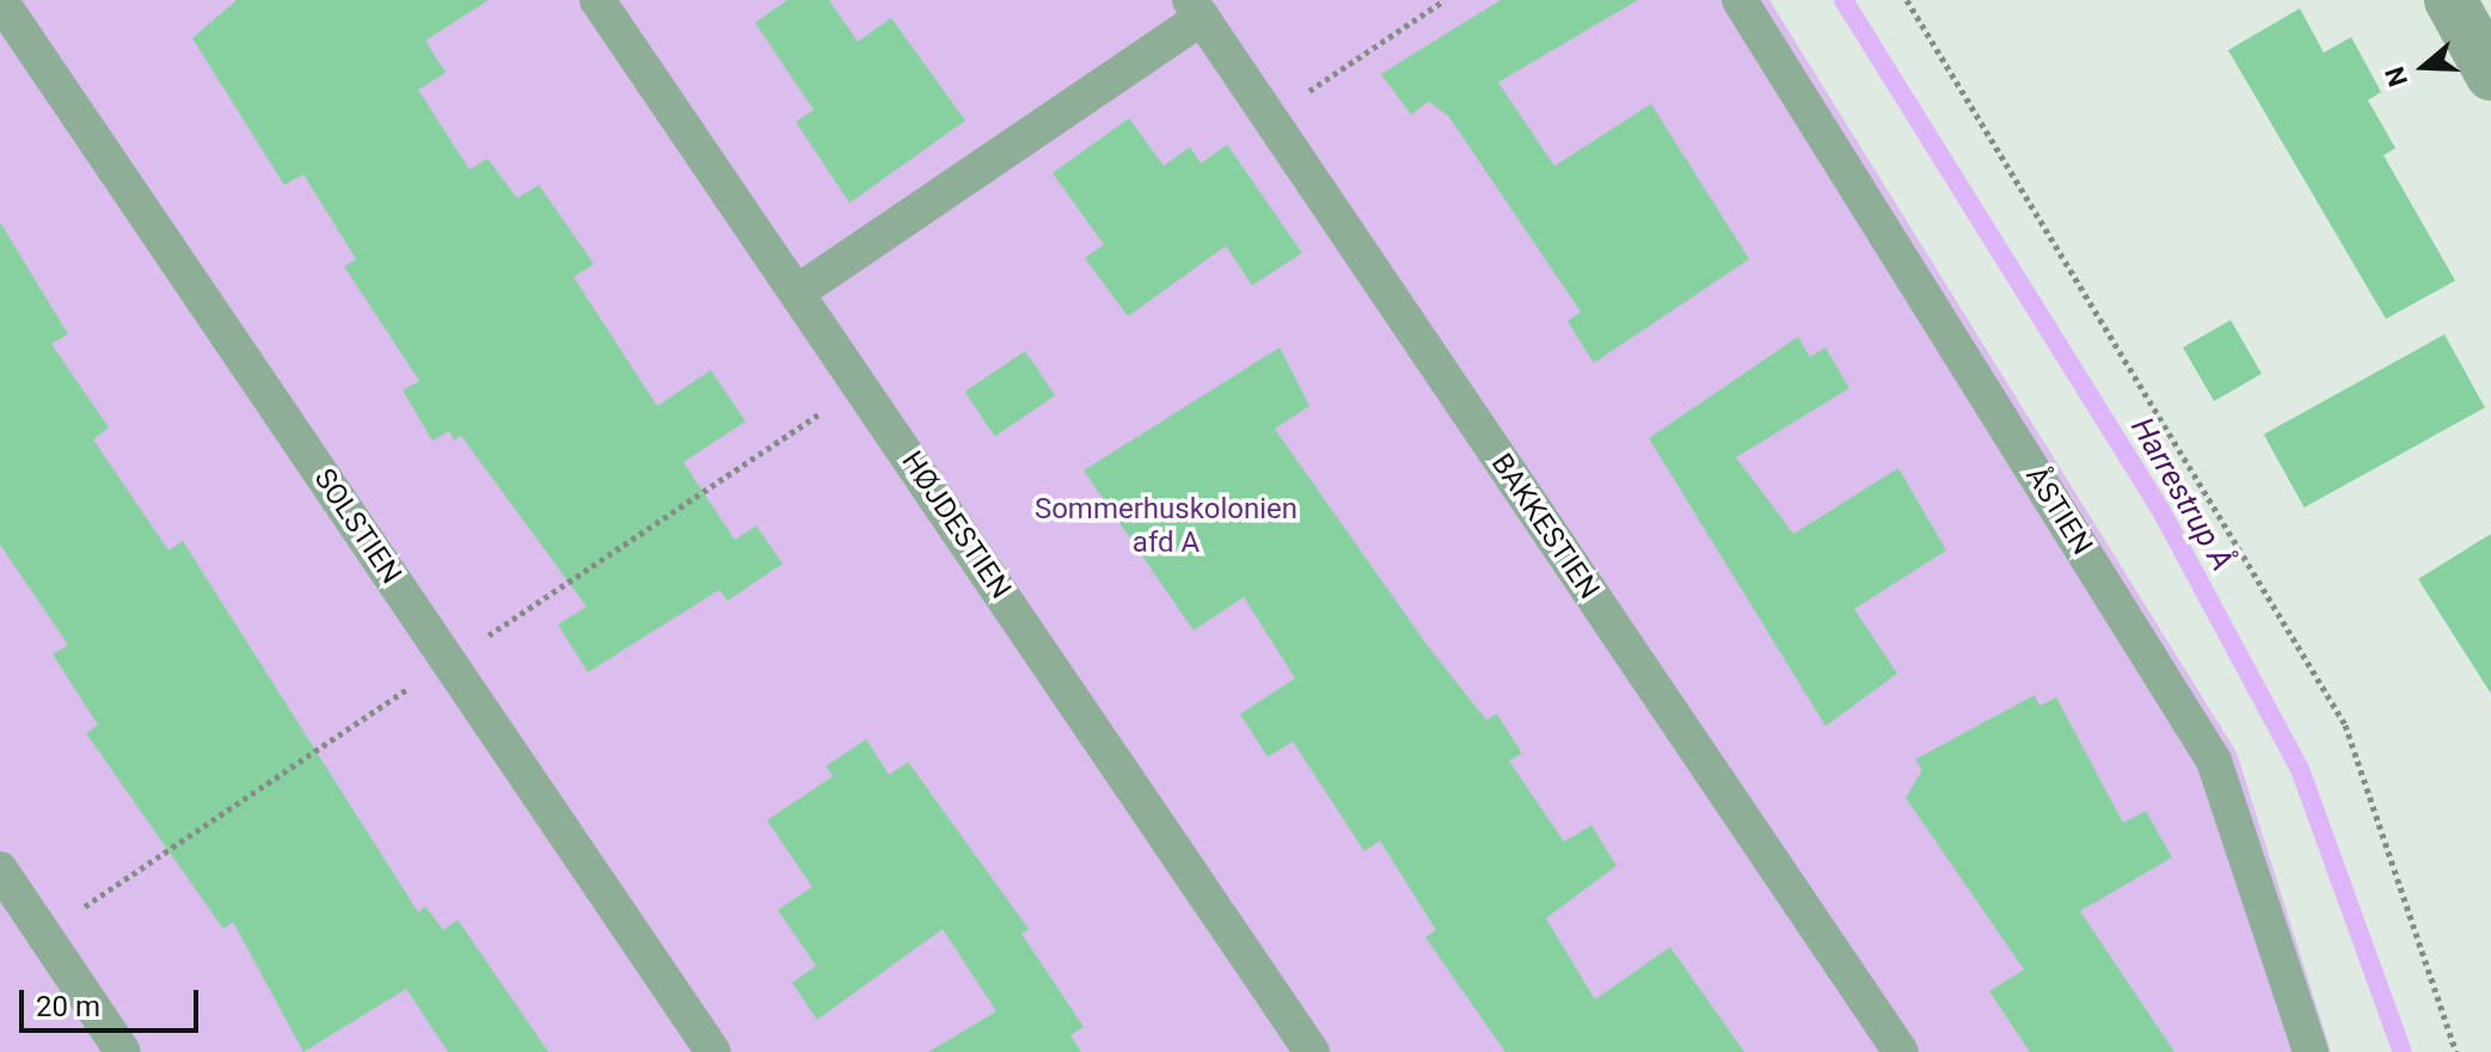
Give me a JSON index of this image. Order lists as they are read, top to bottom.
{
  "streets": {
    "lane": [
      "ÅSTIEN",
      "HØJDESTIEN",
      "SOLSTIEN",
      "BAKKESTIEN"
    ]
  },
  "water": ["Harrestrup Å"],
  "parks": ["Sommerhuskolonien afd A"],
  "scale_bar": "20 m",
  "north": "left"
}
